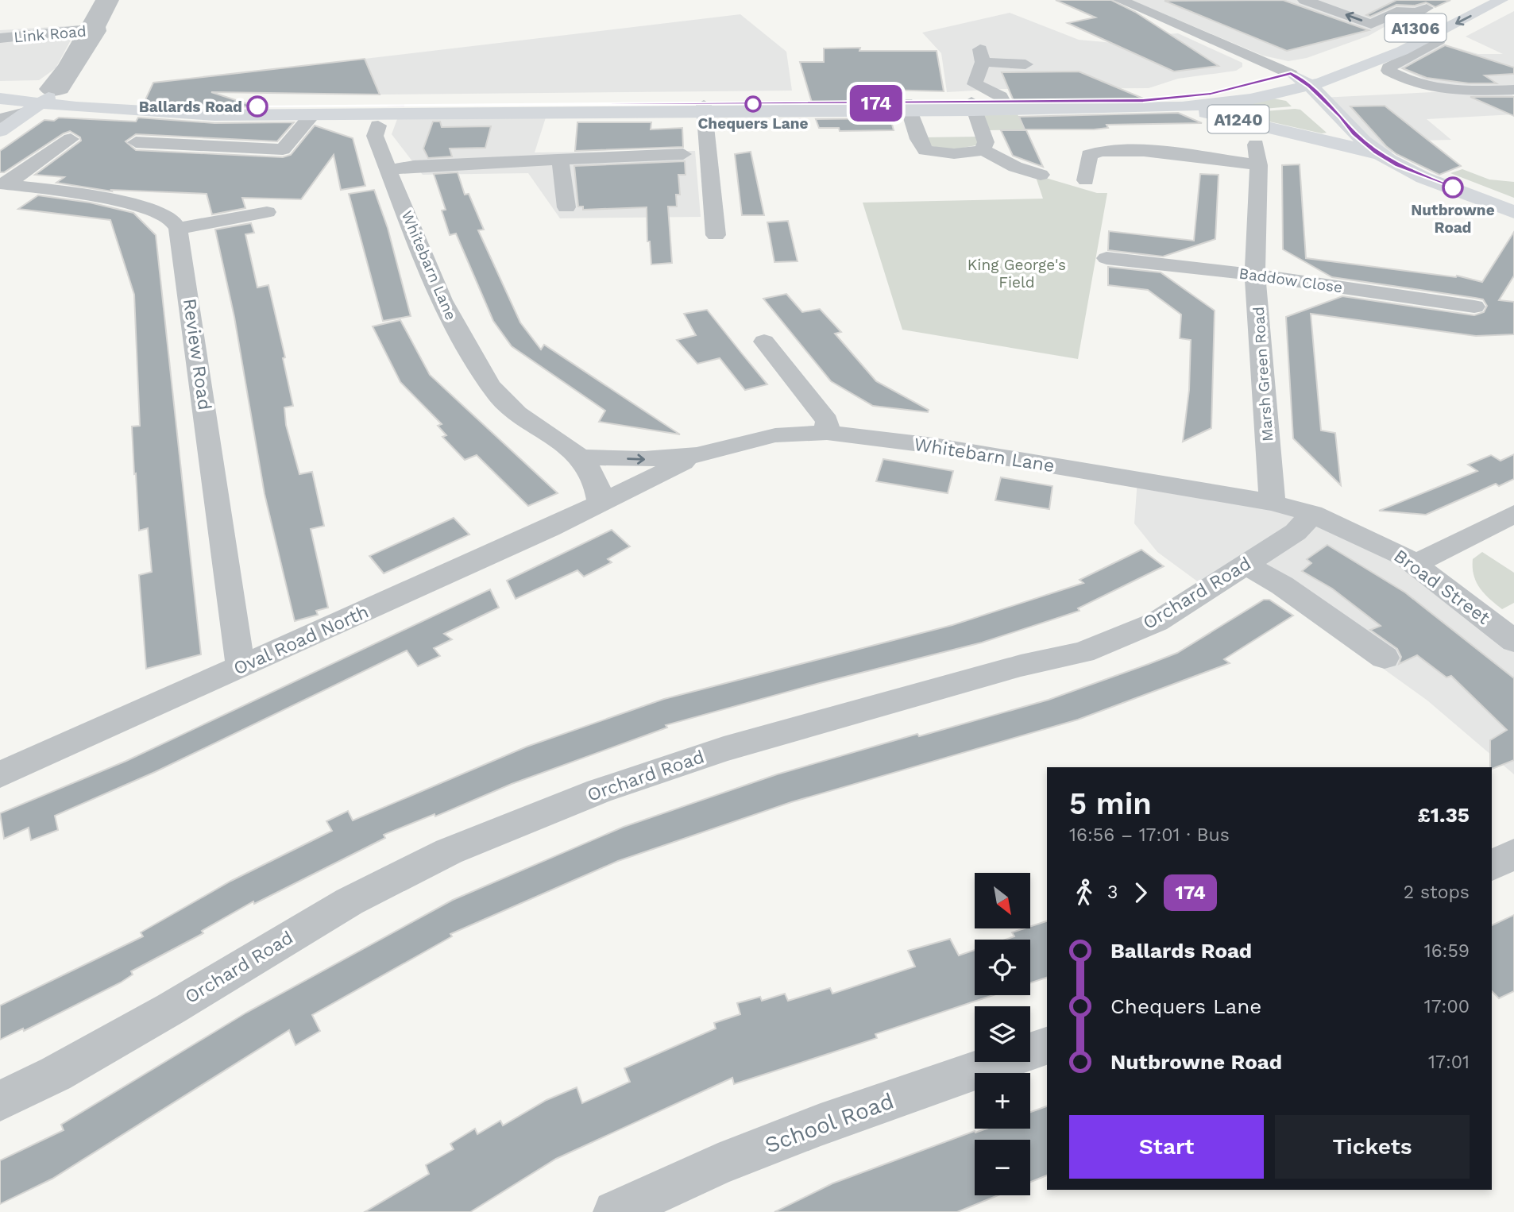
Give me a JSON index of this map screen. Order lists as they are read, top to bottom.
{
  "streets": {
    "main road": ["A1306", "A1240"],
    "street": [
      "Link Road",
      "Whitebarn Lane",
      "Baddow Close",
      "Review Road",
      "Marsh Green Road",
      "Broad Street",
      "Orchard Road",
      "Oval Road North",
      "School Road"
    ]
  },
  "crossings": [
    ["A1306", "A1240"],
    ["Whitebarn Lane", "Marsh Green Road"],
    ["Whitebarn Lane", "Broad Street"],
    ["Whitebarn Lane", "Oval Road North"],
    ["Baddow Close", "Marsh Green Road"],
    ["Review Road", "Oval Road North"],
    ["Marsh Green Road", "Broad Street"],
    ["Broad Street", "Orchard Road"]
  ],
  "parks": ["King George's Field"],
  "places": ["Chequers Lane", "Ballards Road", "Nutbrowne Road"],
  "lines": ["bus line 174"],
  "north": "bottom right",
  "page": {
    "on_map": "174",
    "heading": ["5 min", "16:56 – 17:01 · Bus", "£1.35"],
    "legs": ["3", "174", "2 stops"],
    "map_buttons": ["+", "−"],
    "list": [
      {
        "name": "Ballards Road",
        "value": "16:59"
      },
      {
        "name": "Chequers Lane",
        "value": "17:00"
      },
      {
        "name": "Nutbrowne Road",
        "value": "17:01"
      }
    ],
    "buttons": ["Start", "Tickets"]
  }
}
